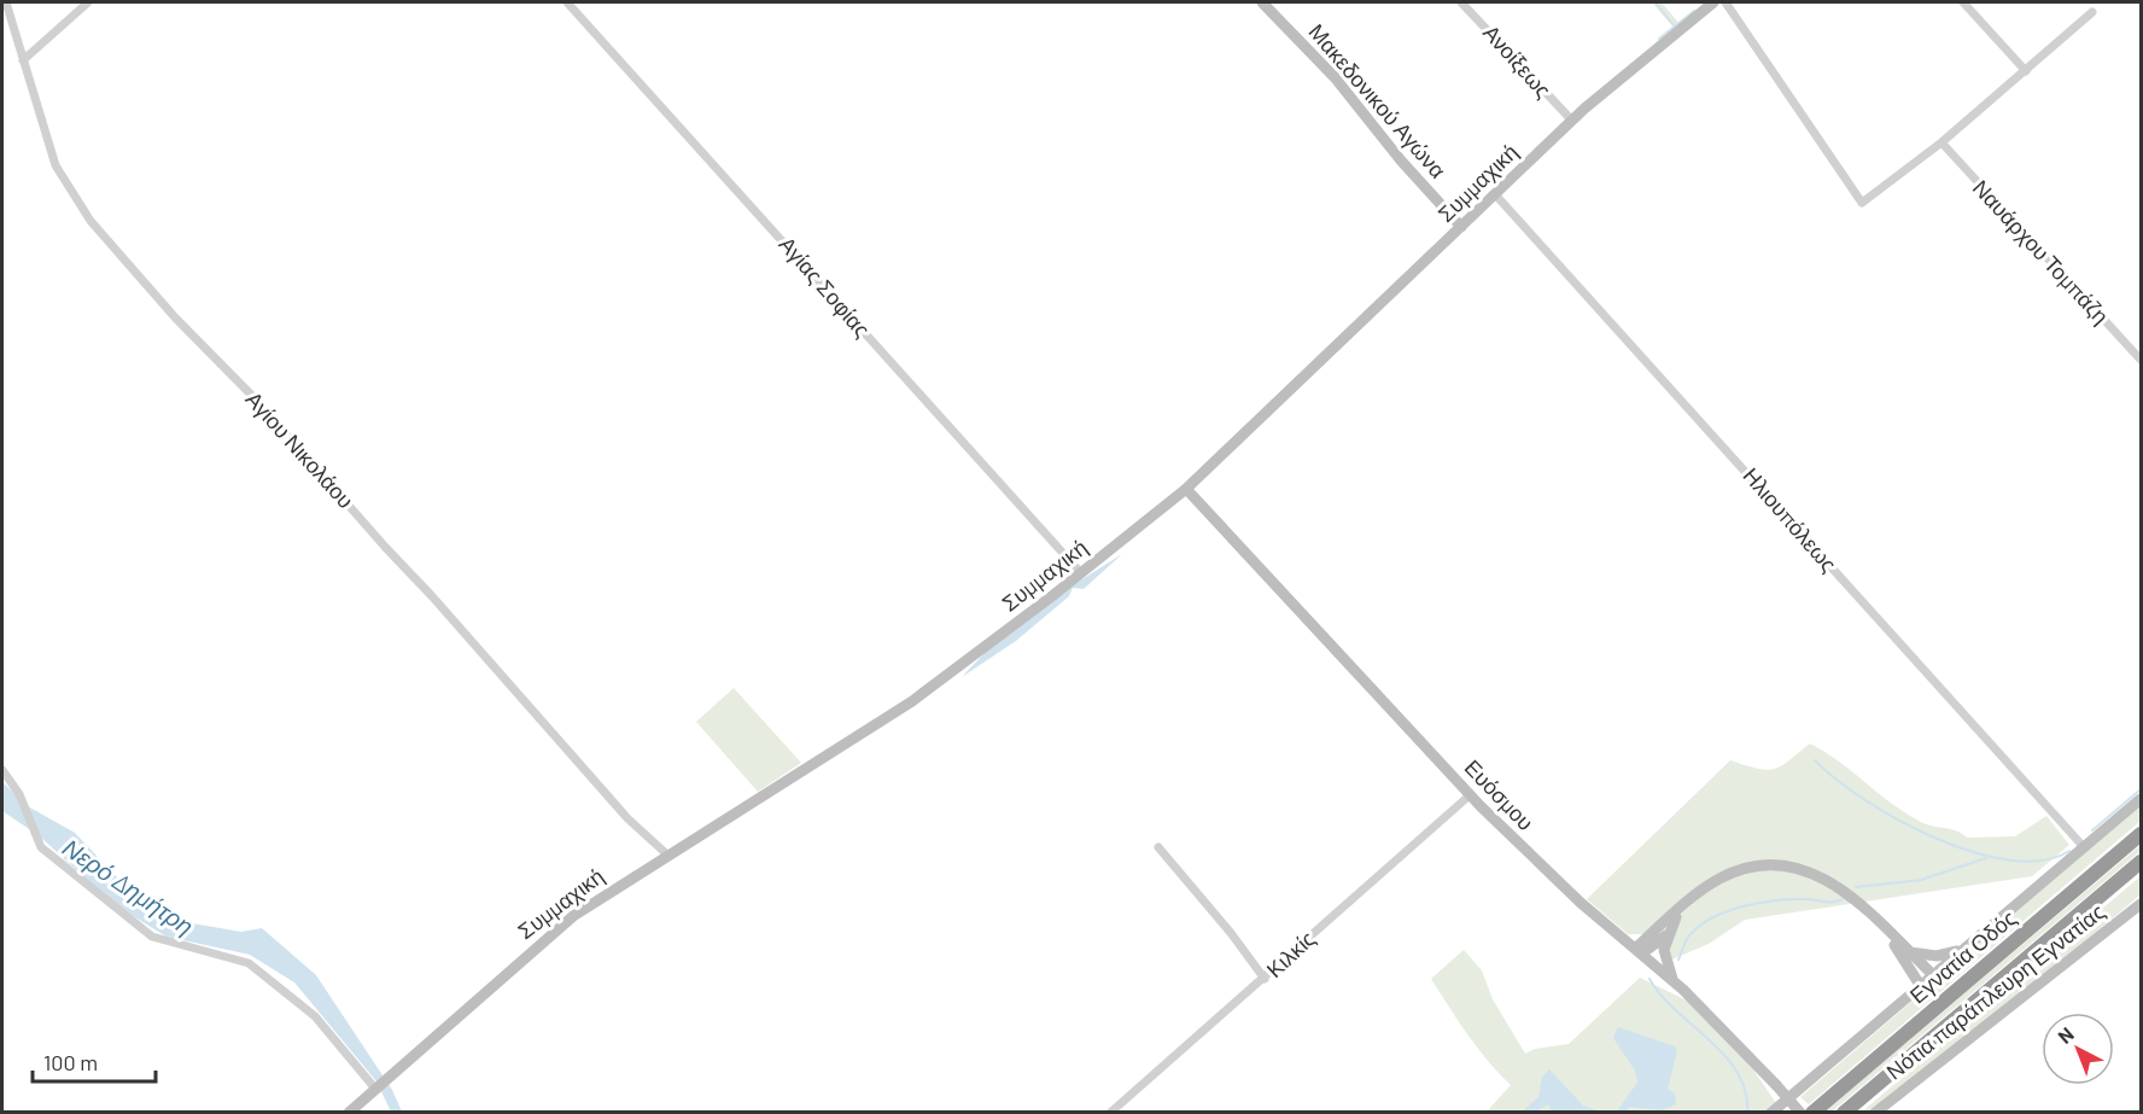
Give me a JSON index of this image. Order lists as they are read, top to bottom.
{
  "streets": {
    "highway": ["Εγνατία Οδός"],
    "street": [
      "Ανοίξεως",
      "Μακεδονικού Αγώνα",
      "Συμμαχική",
      "Ναυάρχου Τομπάζη",
      "Αγίας Σοφίας",
      "Αγίου Νικολάου",
      "Ηλιουπόλεως",
      "Ευόσμου",
      "Κιλκίς",
      "Νότια παράπλευρη Εγνατίας"
    ]
  },
  "crossings": [
    ["Ανοίξεως", "Συμμαχική"],
    ["Μακεδονικού Αγώνα", "Συμμαχική"],
    ["Συμμαχική", "Αγίας Σοφίας"],
    ["Συμμαχική", "Αγίου Νικολάου"],
    ["Συμμαχική", "Ηλιουπόλεως"],
    ["Συμμαχική", "Ευόσμου"],
    ["Ευόσμου", "Κιλκίς"]
  ],
  "water": ["Νερό Δημήτρη"],
  "scale_bar": "100 m",
  "north": "top left"
}
